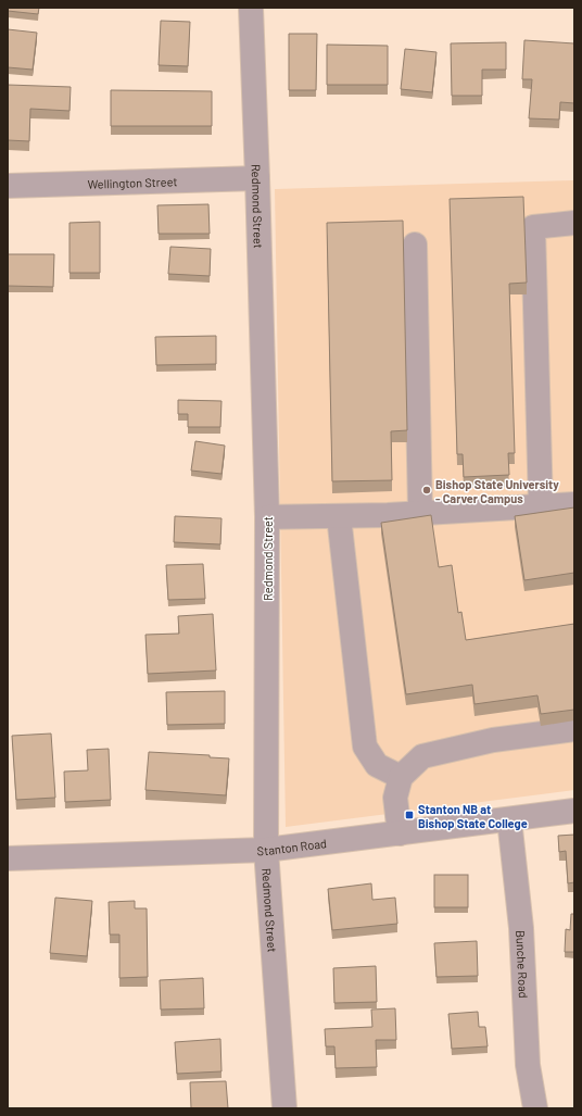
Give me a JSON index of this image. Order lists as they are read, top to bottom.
{
  "streets": {
    "street": [
      "Wellington Street",
      "Redmond Street",
      "Stanton Road",
      "Bunche Road"
    ]
  },
  "crossings": [
    ["Wellington Street", "Redmond Street"],
    ["Redmond Street", "Stanton Road"],
    ["Stanton Road", "Bunche Road"]
  ],
  "places": {
    "other": ["Bishop State University - Carver Campus"],
    "transit": ["Stanton NB at Bishop State College"]
  }
}
